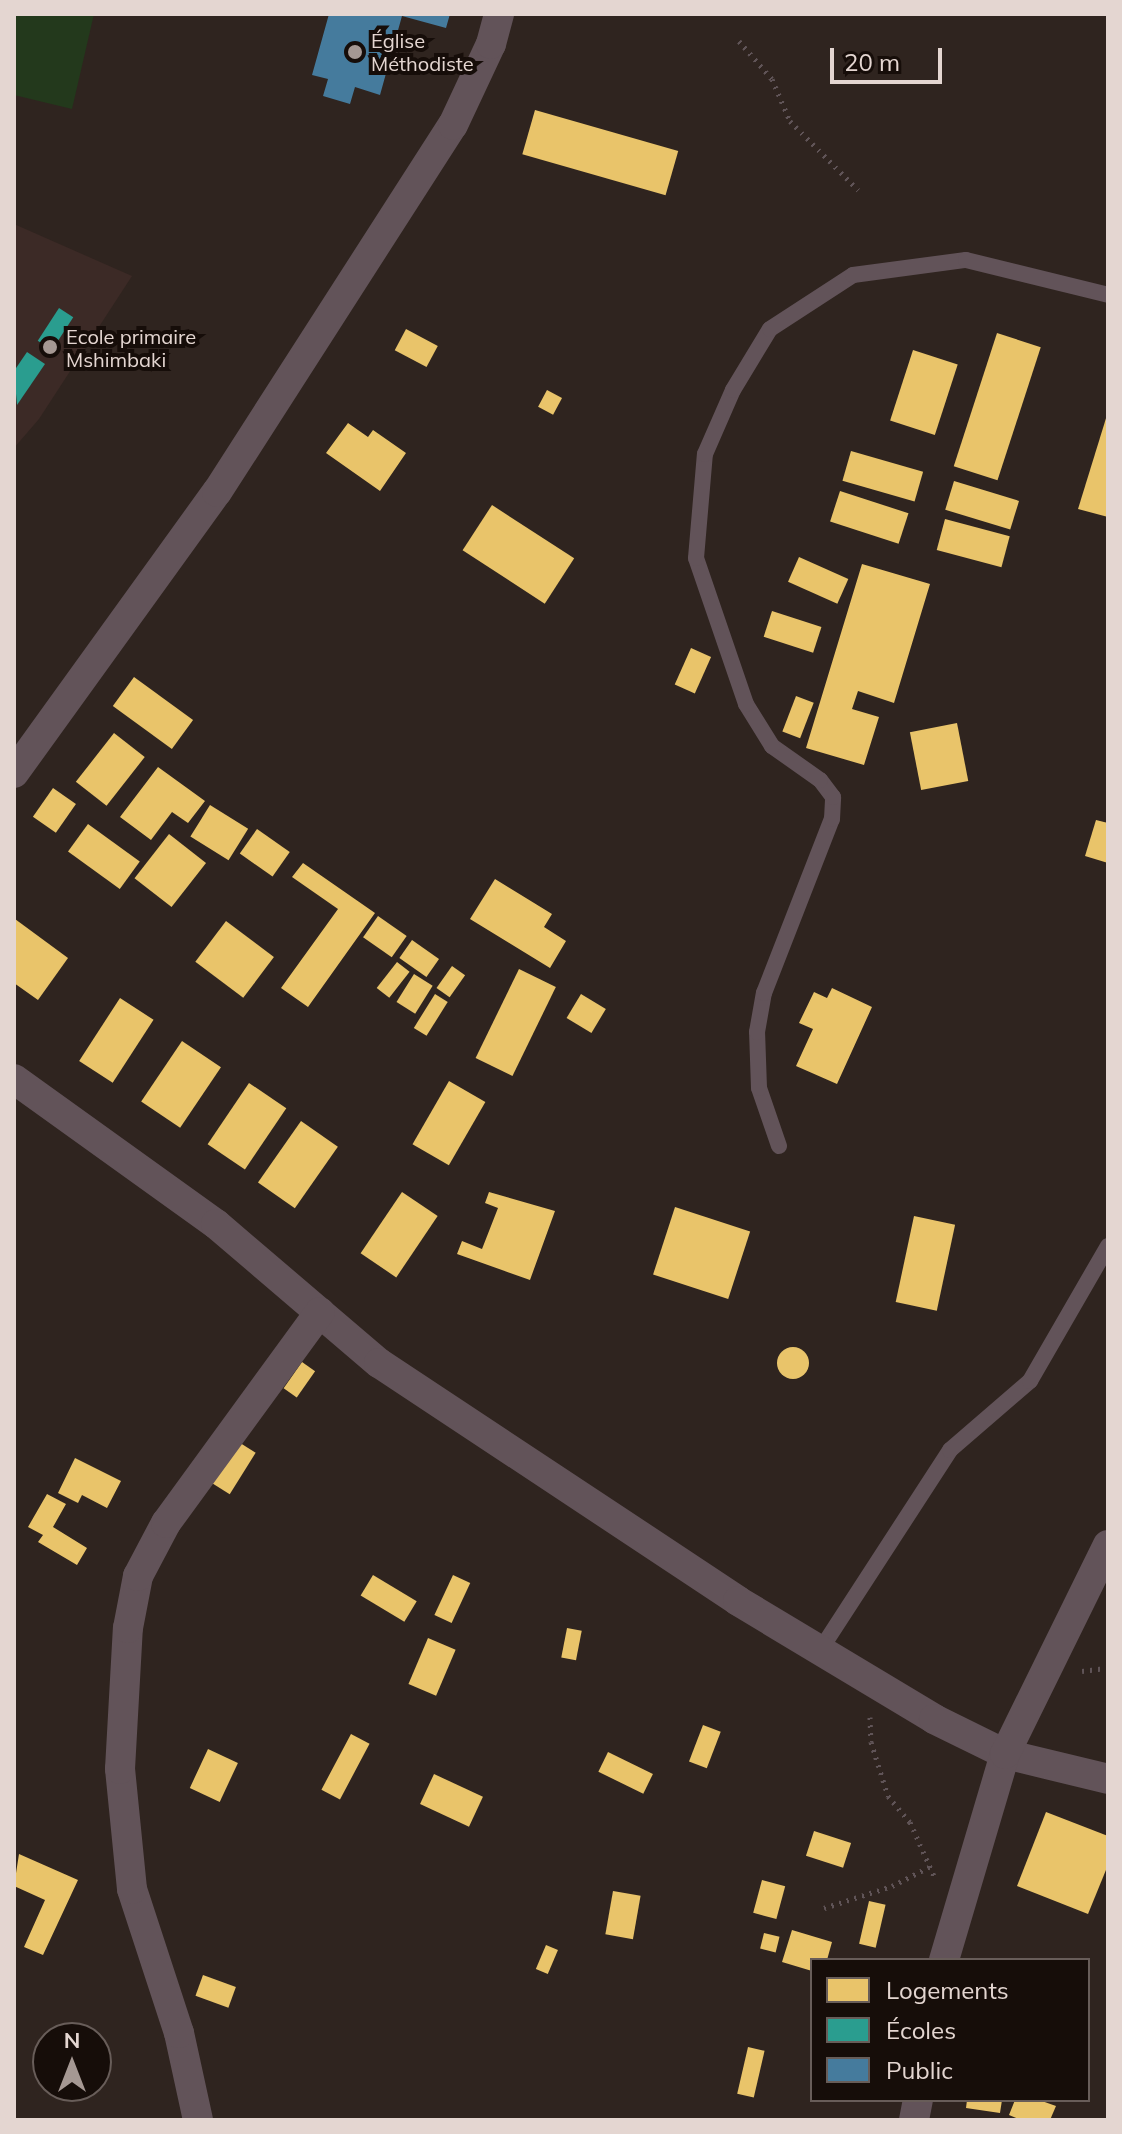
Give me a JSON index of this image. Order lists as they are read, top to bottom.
{
  "places": ["Église Méthodiste", "Ecole primaire Mshimbaki"],
  "legend": ["Logements", "Écoles", "Public"],
  "scale_bar": "20 m",
  "north": "top"
}
